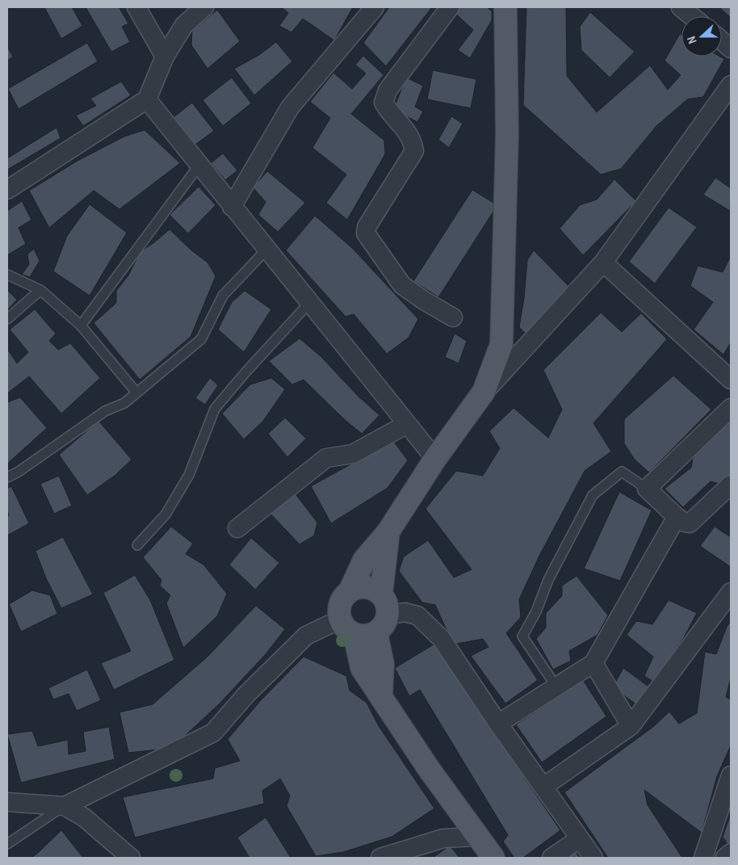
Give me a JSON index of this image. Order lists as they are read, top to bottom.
{
  "north": "left"
}
